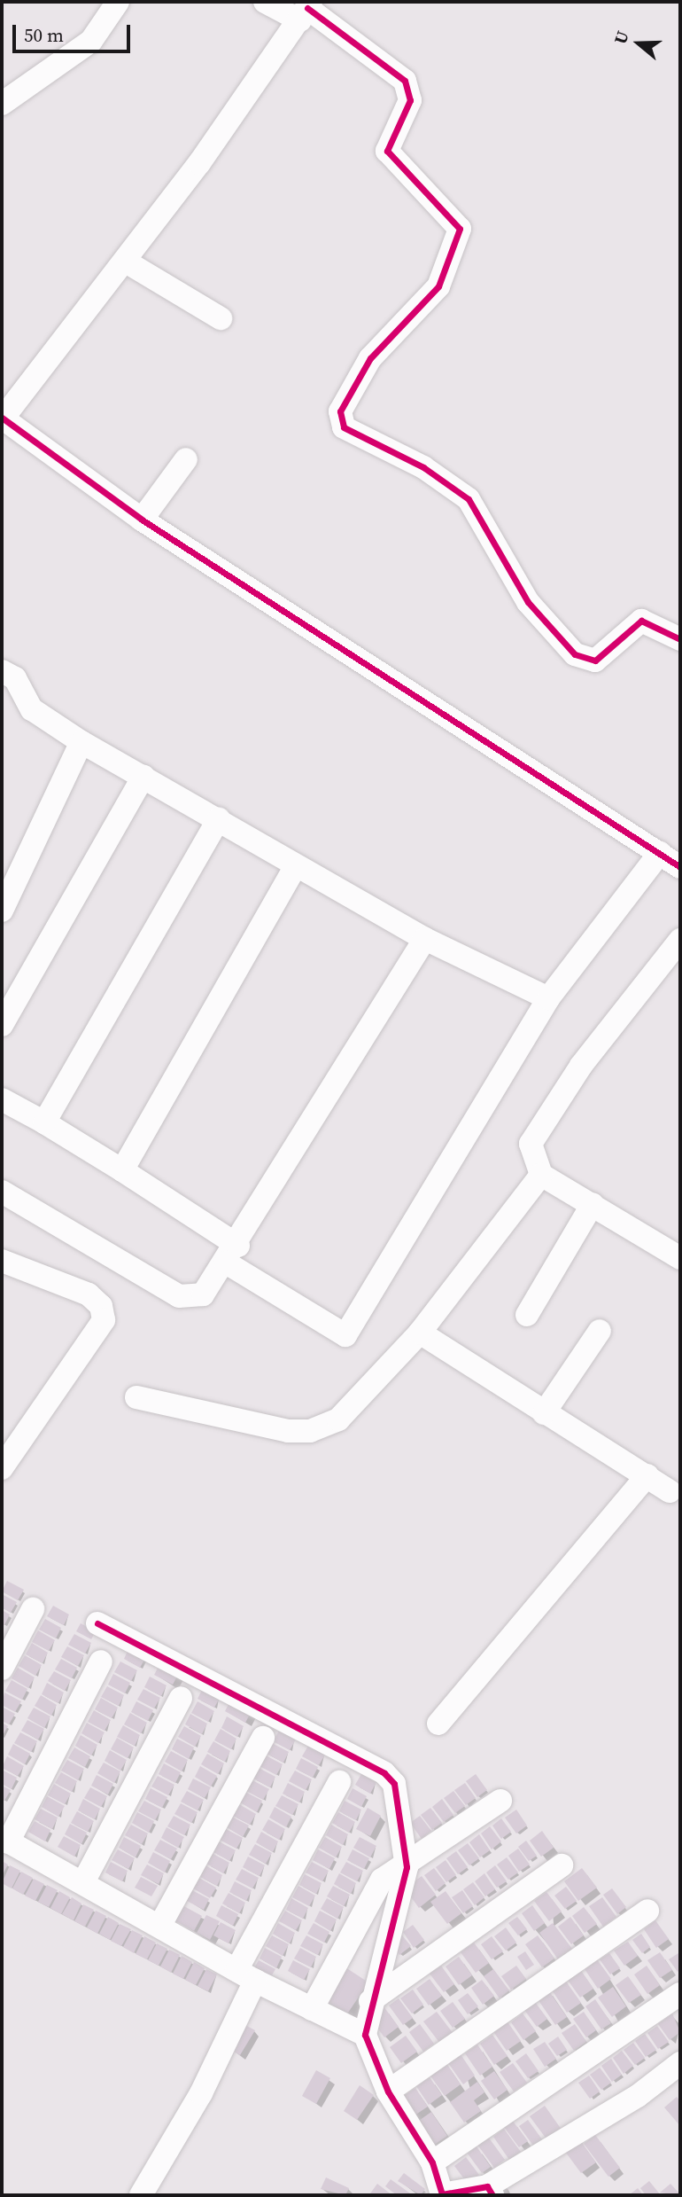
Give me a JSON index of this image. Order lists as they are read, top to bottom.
{
  "scale_bar": "50 m",
  "north": "left"
}
